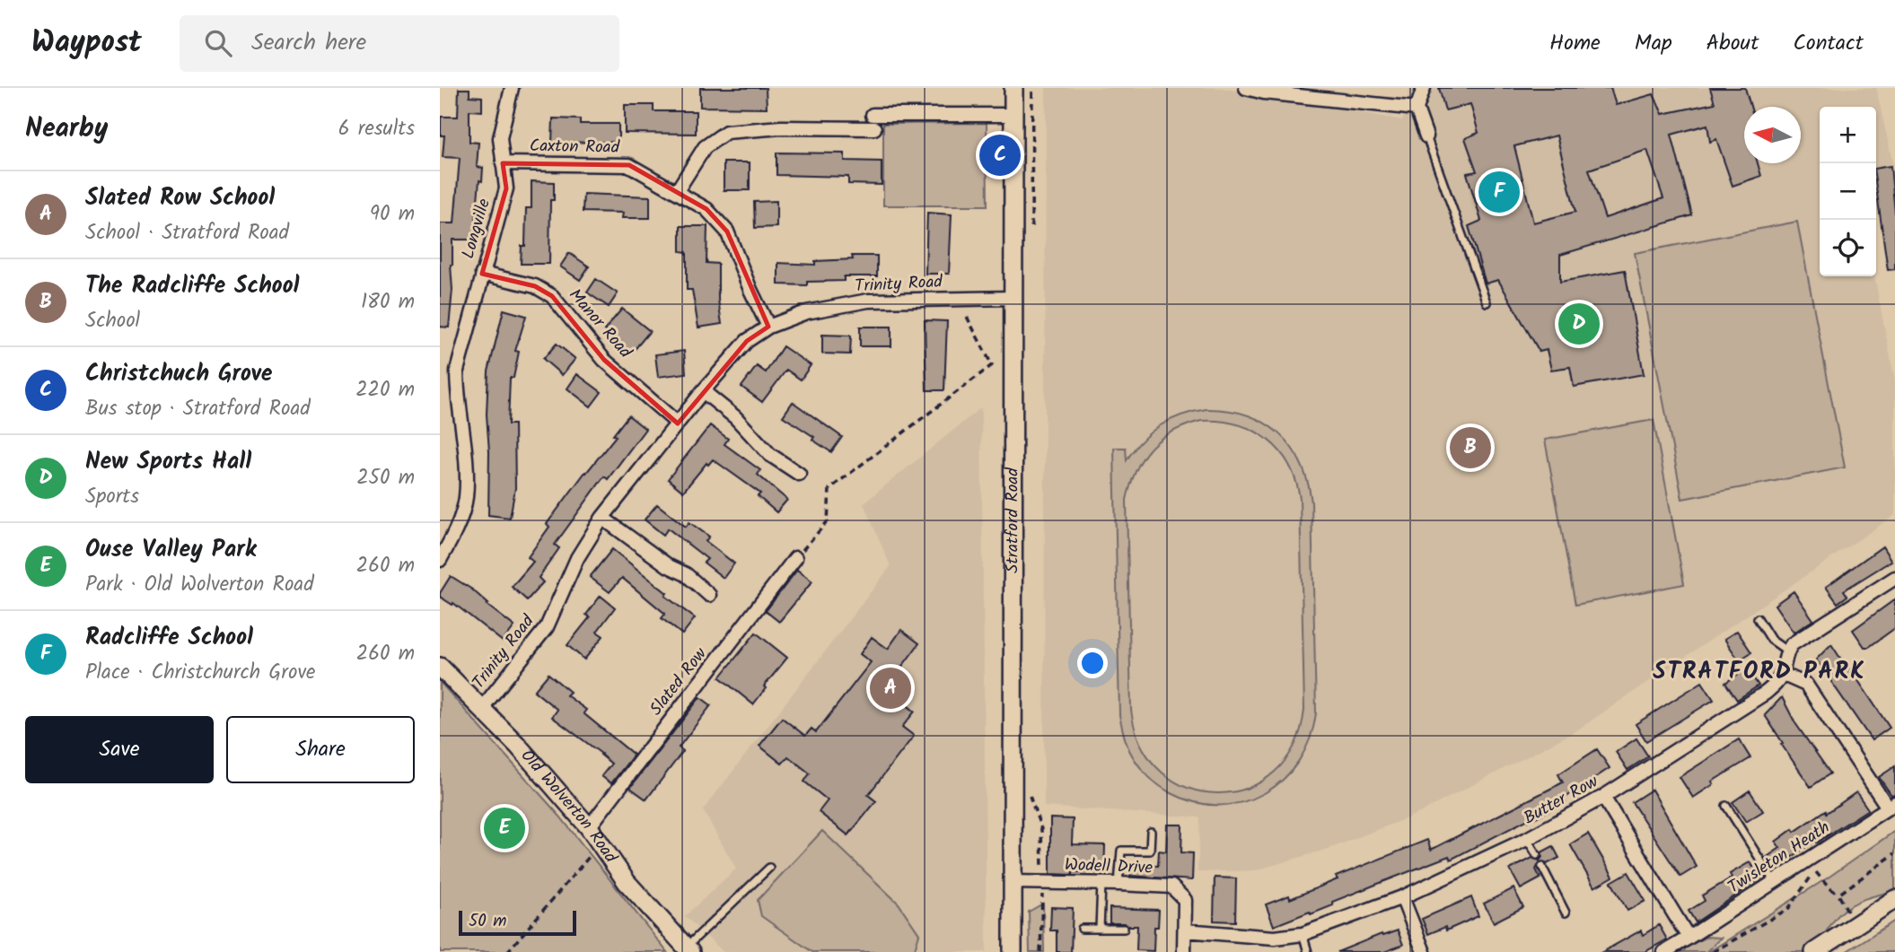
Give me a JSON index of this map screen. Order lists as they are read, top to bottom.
{
  "streets": {
    "street": [
      "Caxton Road",
      "Longville",
      "Trinity Road",
      "Manor Road",
      "Stratford Road",
      "Slated Row",
      "Butter Row",
      "Old Wolverton Road",
      "Twisleton Heath",
      "Wodell Drive"
    ]
  },
  "crossings": [
    ["Caxton Road", "Longville"],
    ["Caxton Road", "Trinity Road"],
    ["Longville", "Manor Road"],
    ["Trinity Road", "Manor Road"],
    ["Trinity Road", "Stratford Road"],
    ["Trinity Road", "Old Wolverton Road"],
    ["Stratford Road", "Wodell Drive"],
    ["Slated Row", "Old Wolverton Road"],
    ["Butter Row", "Twisleton Heath"],
    ["Butter Row", "Wodell Drive"]
  ],
  "districts": ["STRATFORD PARK"],
  "scale_bar": "50 m",
  "north": "left",
  "page": {
    "header": "Waypost",
    "search": "Search here",
    "nav": [
      "Home",
      "Map",
      "About",
      "Contact"
    ],
    "heading": ["Nearby", "6 results"],
    "map_buttons": ["+", "−"],
    "pins": [
      "C",
      "F",
      "D",
      "B",
      "A",
      "E"
    ],
    "list": [
      {
        "mark": "A",
        "name": "Slated Row School",
        "note": "School · Stratford Road",
        "value": "90 m"
      },
      {
        "mark": "B",
        "name": "The Radcliffe School",
        "note": "School",
        "value": "180 m"
      },
      {
        "mark": "C",
        "name": "Christchuch Grove",
        "note": "Bus stop · Stratford Road",
        "value": "220 m"
      },
      {
        "mark": "D",
        "name": "New Sports Hall",
        "note": "Sports",
        "value": "250 m"
      },
      {
        "mark": "E",
        "name": "Ouse Valley Park",
        "note": "Park · Old Wolverton Road",
        "value": "260 m"
      },
      {
        "mark": "F",
        "name": "Radcliffe School",
        "note": "Place · Christchurch Grove",
        "value": "260 m"
      }
    ],
    "buttons": ["Save", "Share"],
    "scale": "50 m"
  }
}
